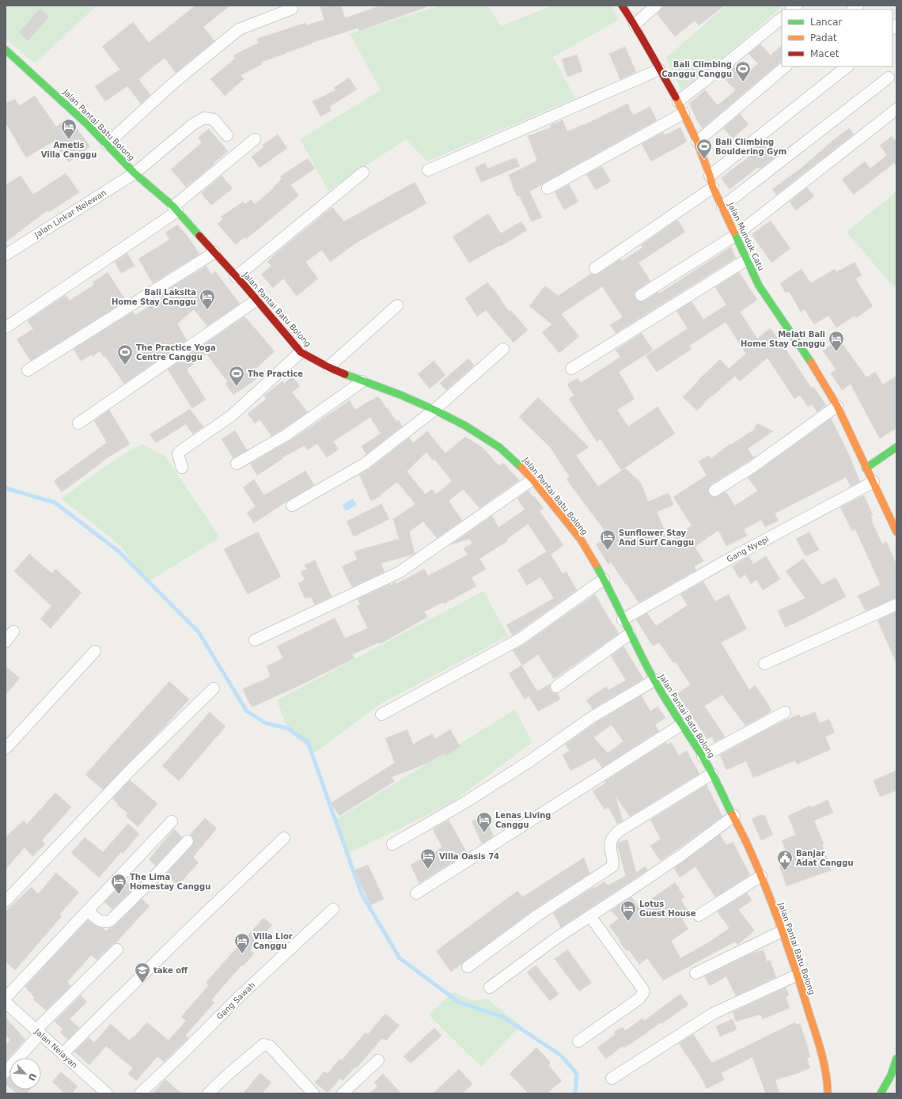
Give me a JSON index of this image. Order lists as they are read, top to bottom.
{
  "streets": {
    "street": [
      "Jalan Pantai Batu Bolong",
      "Jalan Linkar Nelewan",
      "Jalan Munduk Catu",
      "Gang Nyepi",
      "Gang Sawah",
      "Jalan Nelayan"
    ]
  },
  "crossings": [
    ["Jalan Pantai Batu Bolong", "Jalan Linkar Nelewan"],
    ["Jalan Pantai Batu Bolong", "Gang Nyepi"],
    ["Jalan Munduk Catu", "Gang Nyepi"]
  ],
  "places": {
    "sports": [
      "Bali Climbing Canggu Canggu",
      "Bali Climbing Bouldering Gym",
      "The Practice Yoga Centre Canggu",
      "The Practice"
    ],
    "hotel": [
      "Ametis Villa Canggu",
      "Bali Laksita Home Stay Canggu",
      "Melati Bali Home Stay Canggu",
      "Sunflower Stay And Surf Canggu",
      "Lenas Living Canggu",
      "Villa Oasis 74",
      "The Lima Homestay Canggu",
      "Lotus Guest House",
      "Villa Lior Canggu"
    ],
    "public building": ["Banjar Adat Canggu"],
    "school or university": ["take off"]
  },
  "legend": ["Lancar", "Padat", "Macet"],
  "north": "bottom right"
}
